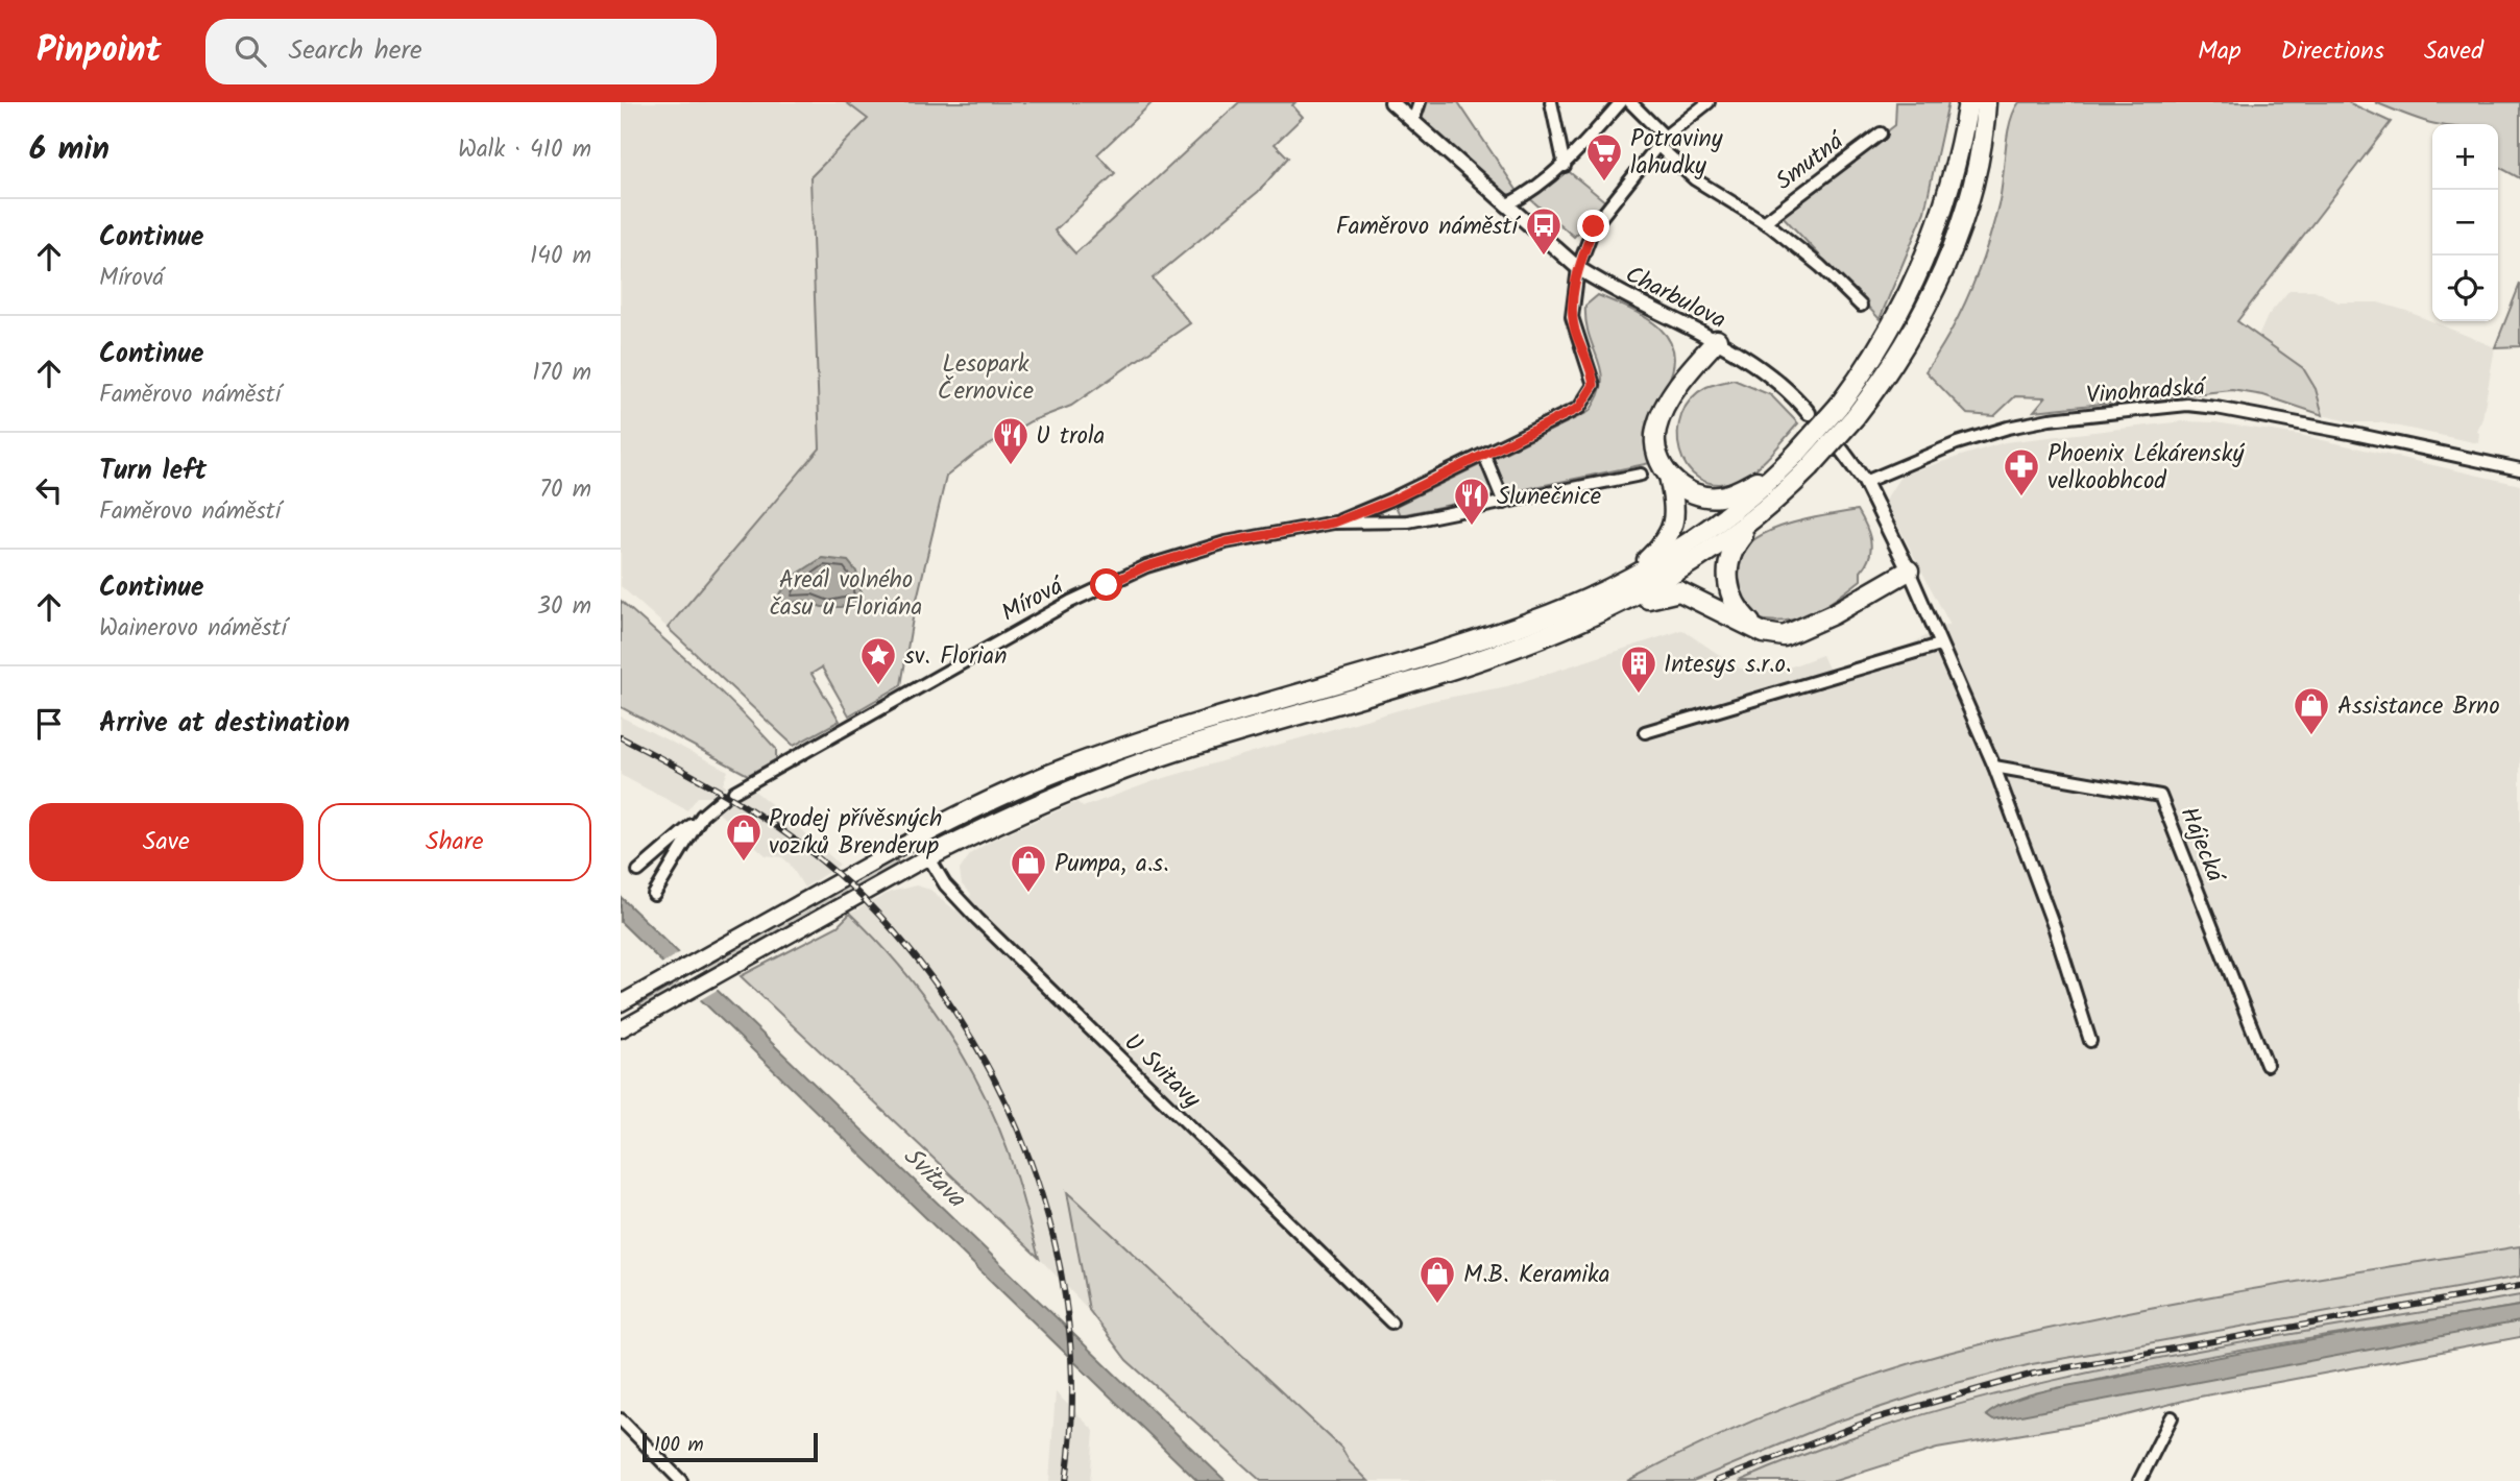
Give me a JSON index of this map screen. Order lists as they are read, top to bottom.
{
  "streets": {
    "street": [
      "Smutná",
      "Charbulova",
      "Vinohradská",
      "Mírová",
      "Hájecká",
      "U Svitavy"
    ]
  },
  "water": ["Svitava"],
  "parks": ["Lesopark Černovice", "Areál volného času u Floriána"],
  "places": {
    "supermarket": ["Potraviny lahudky"],
    "bus stop": ["Faměrovo náměstí"],
    "restaurant": ["U trola", "Slunečnice"],
    "pharmacy": ["Phoenix Lékárenský velkoobhcod"],
    "place": ["sv. Florian"],
    "building": ["Intesys s.r.o."],
    "shop": [
      "Assistance Brno",
      "Prodej přívěsných vozíků Brenderup",
      "Pumpa, a.s.",
      "M.B. Keramika"
    ]
  },
  "scale_bar": "100 m",
  "page": {
    "header": "Pinpoint",
    "search": "Search here",
    "nav": ["Map", "Directions", "Saved"],
    "heading": ["6 min", "Walk · 410 m"],
    "map_buttons": ["+", "−"],
    "list": [
      ["Continue", "Mírová", "140 m"],
      ["Continue", "Faměrovo náměstí", "170 m"],
      ["Turn left", "Faměrovo náměstí", "70 m"],
      ["Continue", "Wainerovo náměstí", "30 m"],
      "Arrive at destination"
    ],
    "buttons": ["Save", "Share"],
    "scale": "100 m"
  }
}
